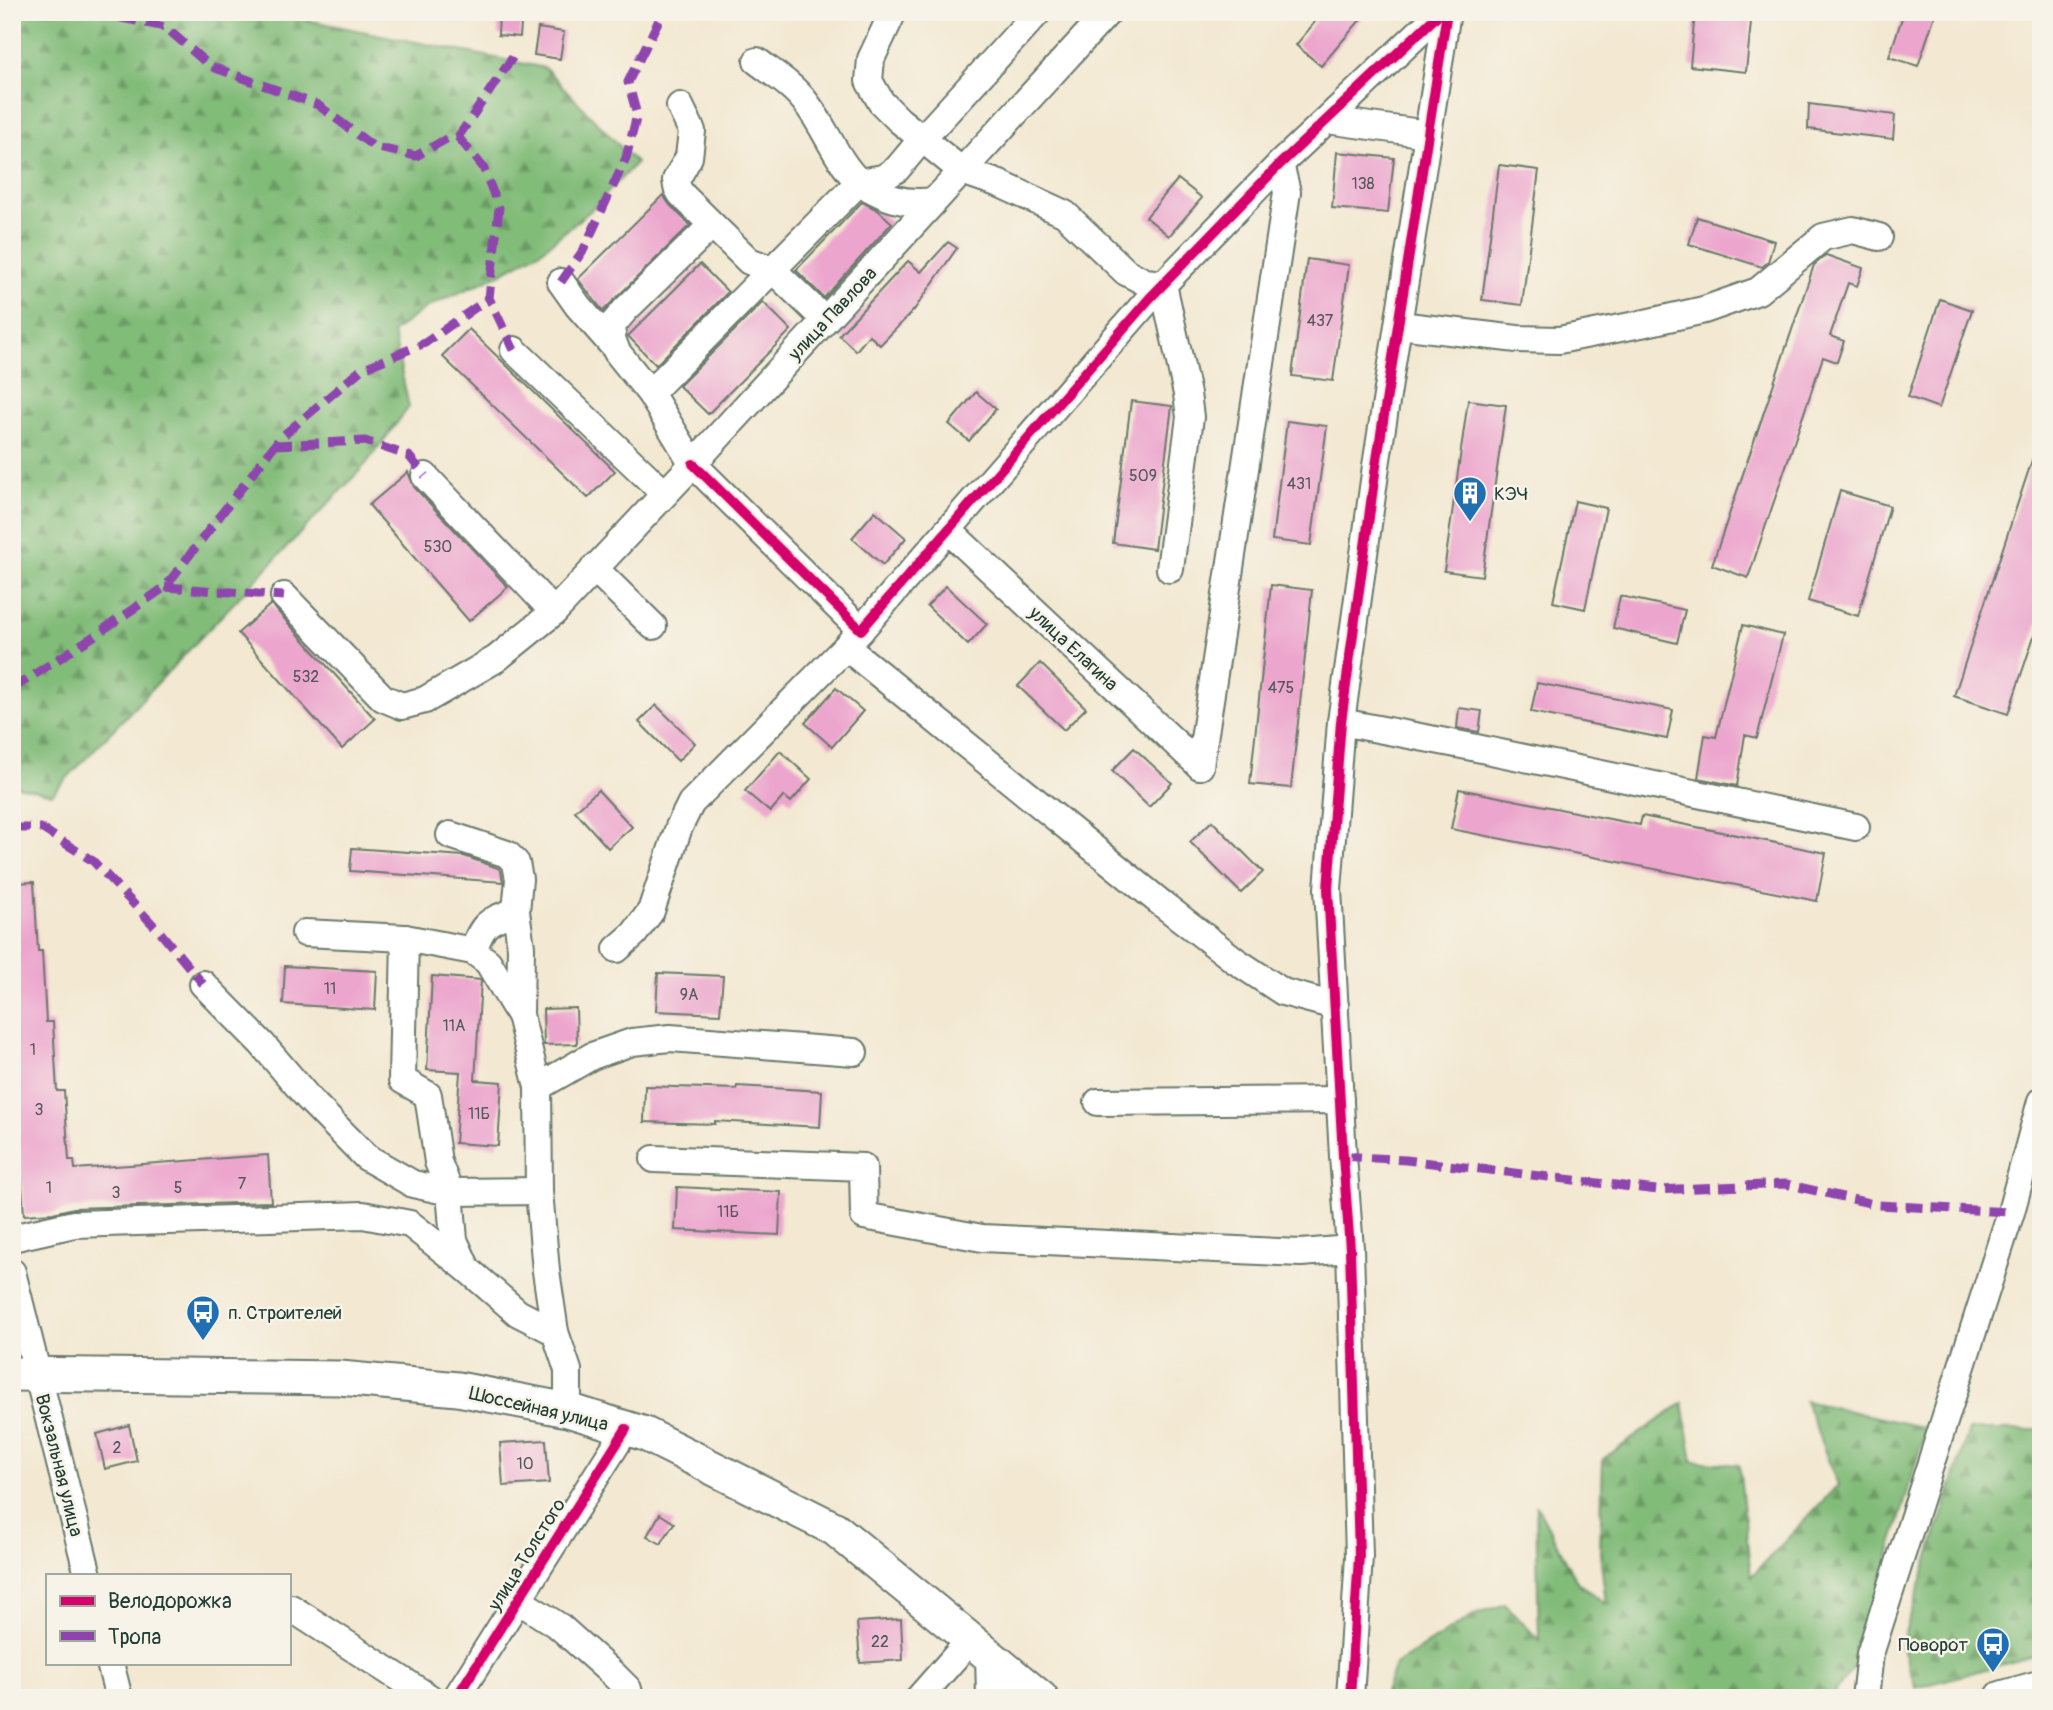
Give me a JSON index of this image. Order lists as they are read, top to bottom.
{
  "streets": {
    "main road": ["Шоссейная улица"],
    "street": [
      "улица Павлова",
      "улица Елагина",
      "Вокзальная улица",
      "улица Толстого"
    ]
  },
  "crossings": [
    ["Шоссейная улица", "Вокзальная улица"],
    ["Шоссейная улица", "улица Толстого"]
  ],
  "places": {
    "building": ["КЭЧ"],
    "bus stop": ["п. Строителей", "Поворот"]
  },
  "house_numbers": [
    "138",
    "437",
    "509",
    "431",
    "530",
    "532",
    "475",
    "11",
    "9А",
    "11А",
    "1",
    "3",
    "11Б",
    "7",
    "1",
    "5",
    "3",
    "11Б",
    "2",
    "10",
    "22"
  ],
  "legend": ["Велодорожка", "Тропа"]
}
